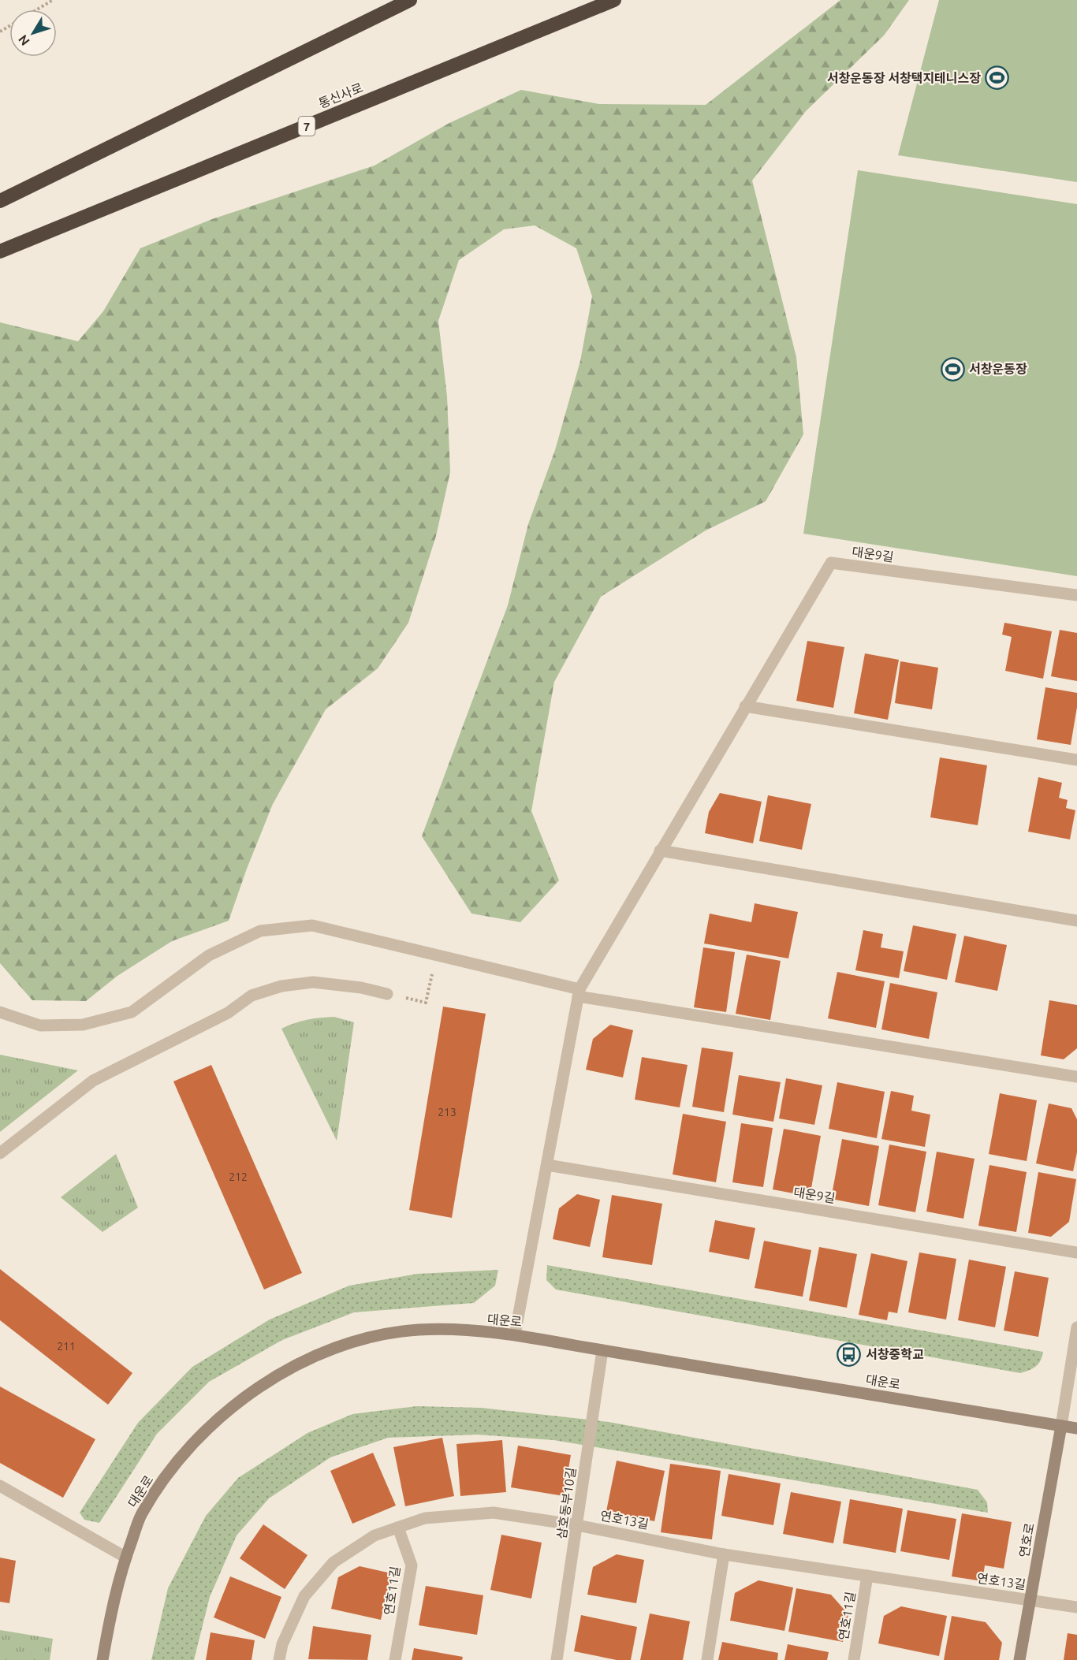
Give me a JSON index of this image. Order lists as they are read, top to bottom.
{
  "streets": {
    "highway": ["통신사로", "7"],
    "street": [
      "대운9길",
      "대운로",
      "삼호동부10길",
      "연호13길",
      "연호로",
      "연호11길"
    ]
  },
  "crossings": [
    ["대운9길", "대운로"],
    ["대운로", "삼호동부10길"],
    ["대운로", "연호로"],
    ["삼호동부10길", "연호13길"],
    ["연호13길", "연호로"],
    ["연호13길", "연호11길"]
  ],
  "places": {
    "sports": ["서창운동장 서창택지테니스장", "서창운동장"],
    "bus stop": ["서창중학교"]
  },
  "house_numbers": ["213", "212", "211"],
  "north": "bottom left"
}
